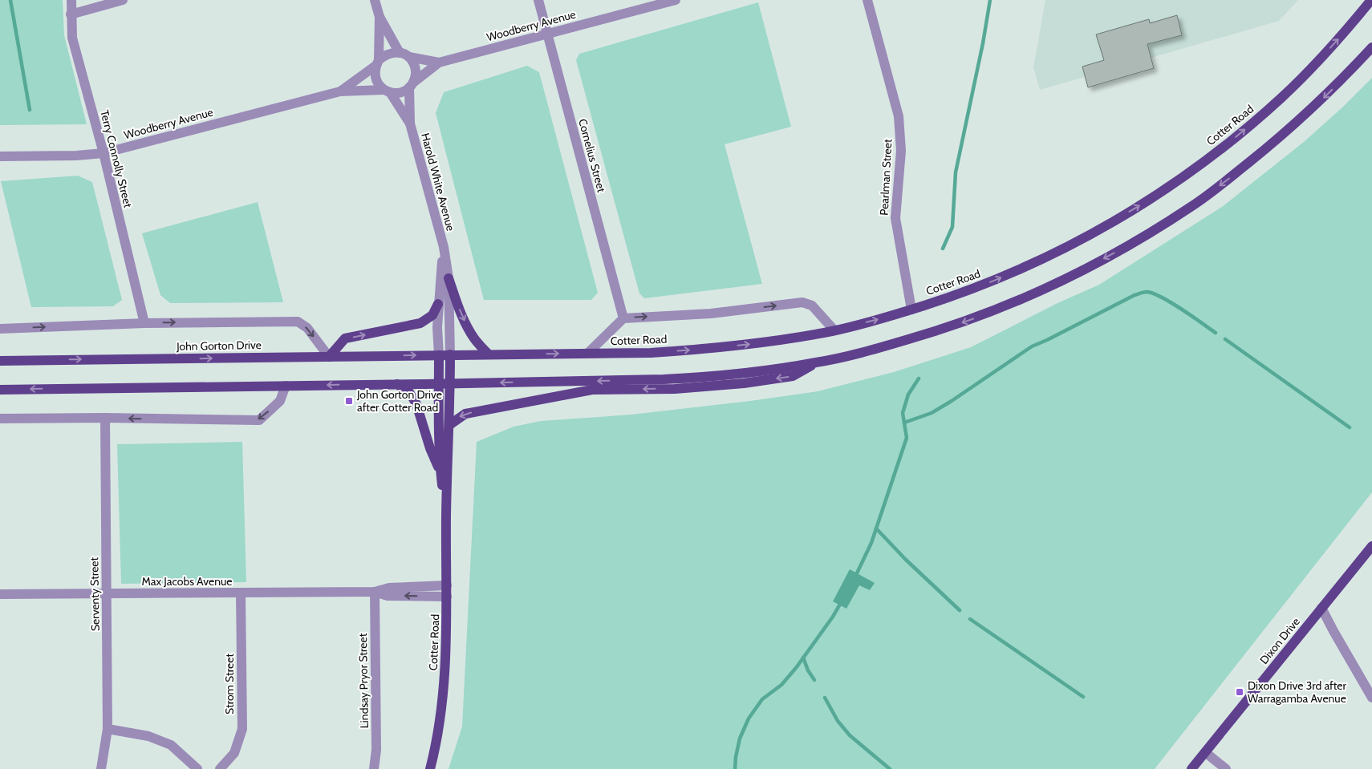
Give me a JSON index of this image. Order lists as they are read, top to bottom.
{
  "streets": {
    "main road": ["Cotter Road", "John Gorton Drive", "Dixon Drive"],
    "street": [
      "Woodberry Avenue",
      "Cornelius Street",
      "Terry Connolly Street",
      "Pearlman Street",
      "Harold White Avenue",
      "Max Jacobs Avenue",
      "Serventy Street",
      "Lindsay Pryor Street",
      "Strom Street"
    ]
  },
  "crossings": [
    ["Woodberry Avenue", "Cornelius Street"],
    ["Woodberry Avenue", "Terry Connolly Street"],
    ["Woodberry Avenue", "Harold White Avenue"],
    ["Cotter Road", "Pearlman Street"],
    ["Cotter Road", "Harold White Avenue"],
    ["Cotter Road", "John Gorton Drive"],
    ["Cotter Road", "Max Jacobs Avenue"],
    ["Harold White Avenue", "John Gorton Drive"],
    ["Max Jacobs Avenue", "Serventy Street"],
    ["Max Jacobs Avenue", "Lindsay Pryor Street"],
    ["Max Jacobs Avenue", "Strom Street"]
  ],
  "places": {
    "transit": ["John Gorton Drive after Cotter Road", "Dixon Drive 3rd after Warragamba Avenue"]
  }
}
